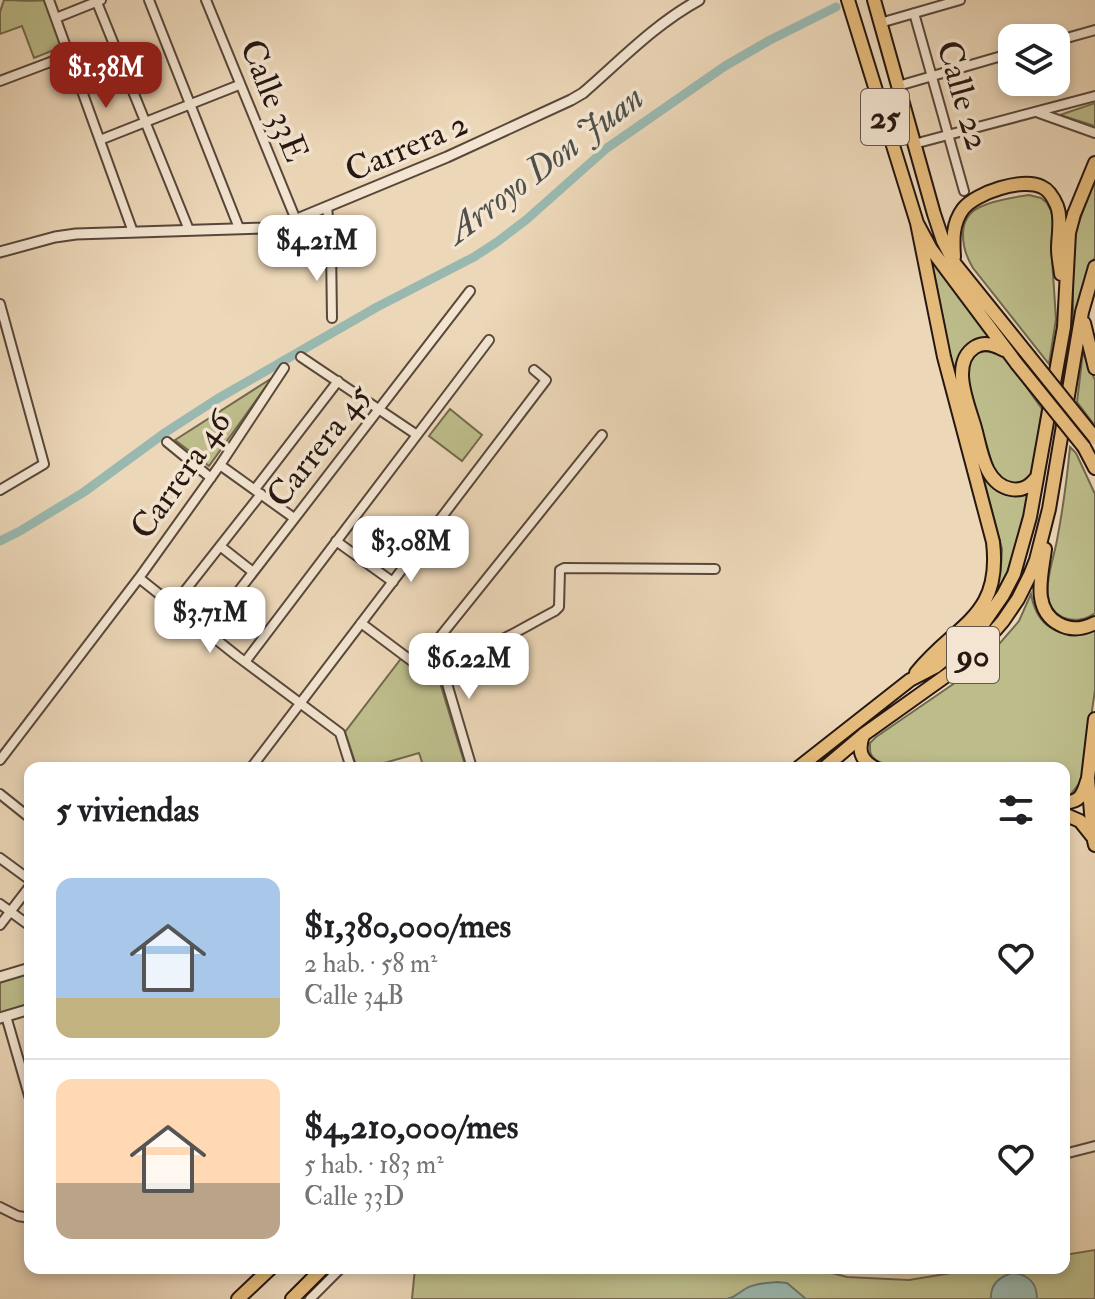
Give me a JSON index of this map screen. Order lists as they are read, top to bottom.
{
  "streets": {
    "highway": ["25", "90"],
    "street": [
      "Calle 22",
      "Calle 33E",
      "Carrera 2",
      "Carrera 45",
      "Carrera 46"
    ]
  },
  "crossings": [
    ["Calle 33E", "Carrera 2"]
  ],
  "water": ["Arroyo Don Juan"],
  "page": {
    "price": [
      "$1.38M",
      "$4.21M",
      "$3.08M",
      "$3.71M",
      "$6.22M"
    ],
    "heading": "5 viviendas",
    "list": [
      {
        "name": "$1,380,000/mes",
        "note": "2 hab. · 58 m² · Calle 34B"
      },
      {
        "name": "$4,210,000/mes",
        "note": "5 hab. · 183 m² · Calle 33D"
      }
    ]
  }
}
